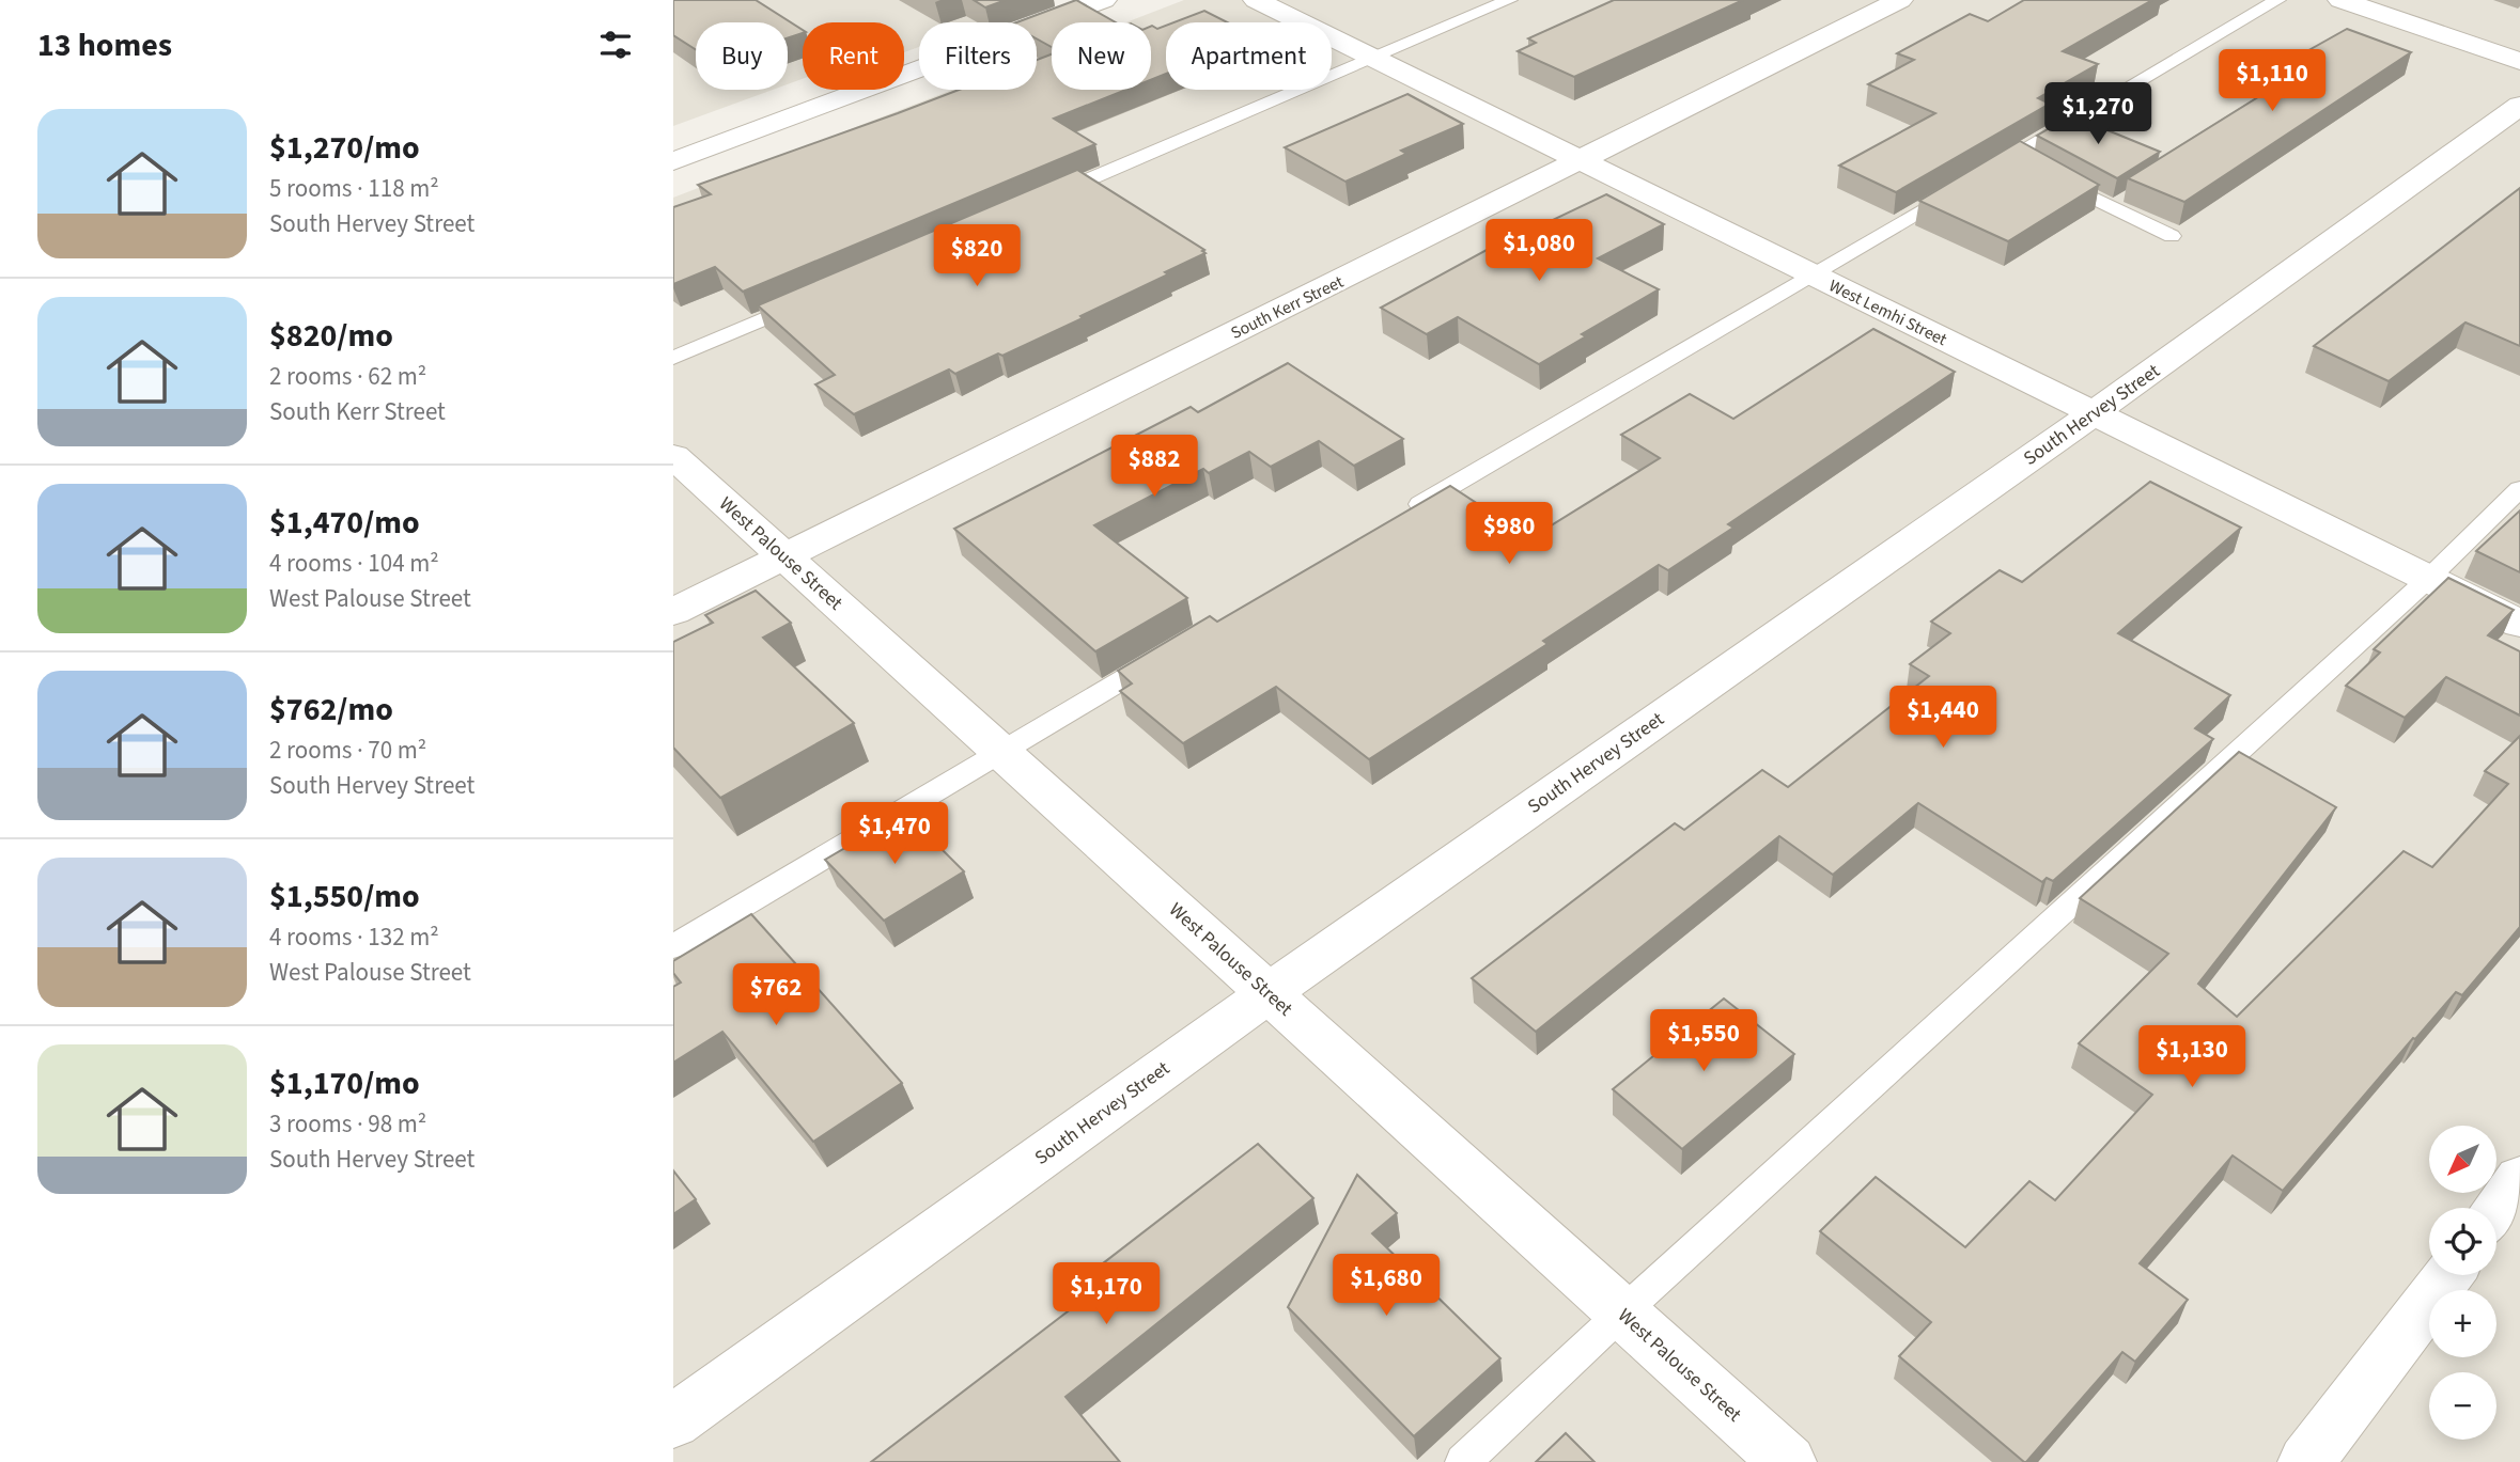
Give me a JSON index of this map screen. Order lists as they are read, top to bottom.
{
  "streets": {
    "street": [
      "South Kerr Street",
      "West Lemhi Street",
      "South Hervey Street",
      "West Palouse Street"
    ]
  },
  "crossings": [
    ["South Kerr Street", "West Lemhi Street"],
    ["South Kerr Street", "West Palouse Street"],
    ["West Lemhi Street", "South Hervey Street"],
    ["South Hervey Street", "West Palouse Street"]
  ],
  "north": "bottom left",
  "page": {
    "heading": "13 homes",
    "chip": [
      "Buy",
      "Rent",
      "Filters",
      "New",
      "Apartment"
    ],
    "price": [
      "$1,110",
      "$1,270",
      "$1,080",
      "$820",
      "$882",
      "$980",
      "$1,440",
      "$1,470",
      "$762",
      "$1,550",
      "$1,130",
      "$1,680",
      "$1,170"
    ],
    "list": [
      {
        "name": "$1,270/mo",
        "note": "5 rooms · 118 m² · South Hervey Street"
      },
      {
        "name": "$820/mo",
        "note": "2 rooms · 62 m² · South Kerr Street"
      },
      {
        "name": "$1,470/mo",
        "note": "4 rooms · 104 m² · West Palouse Street"
      },
      {
        "name": "$762/mo",
        "note": "2 rooms · 70 m² · South Hervey Street"
      },
      {
        "name": "$1,550/mo",
        "note": "4 rooms · 132 m² · West Palouse Street"
      },
      {
        "name": "$1,170/mo",
        "note": "3 rooms · 98 m² · South Hervey Street"
      }
    ],
    "map_buttons": ["+", "−"]
  }
}
